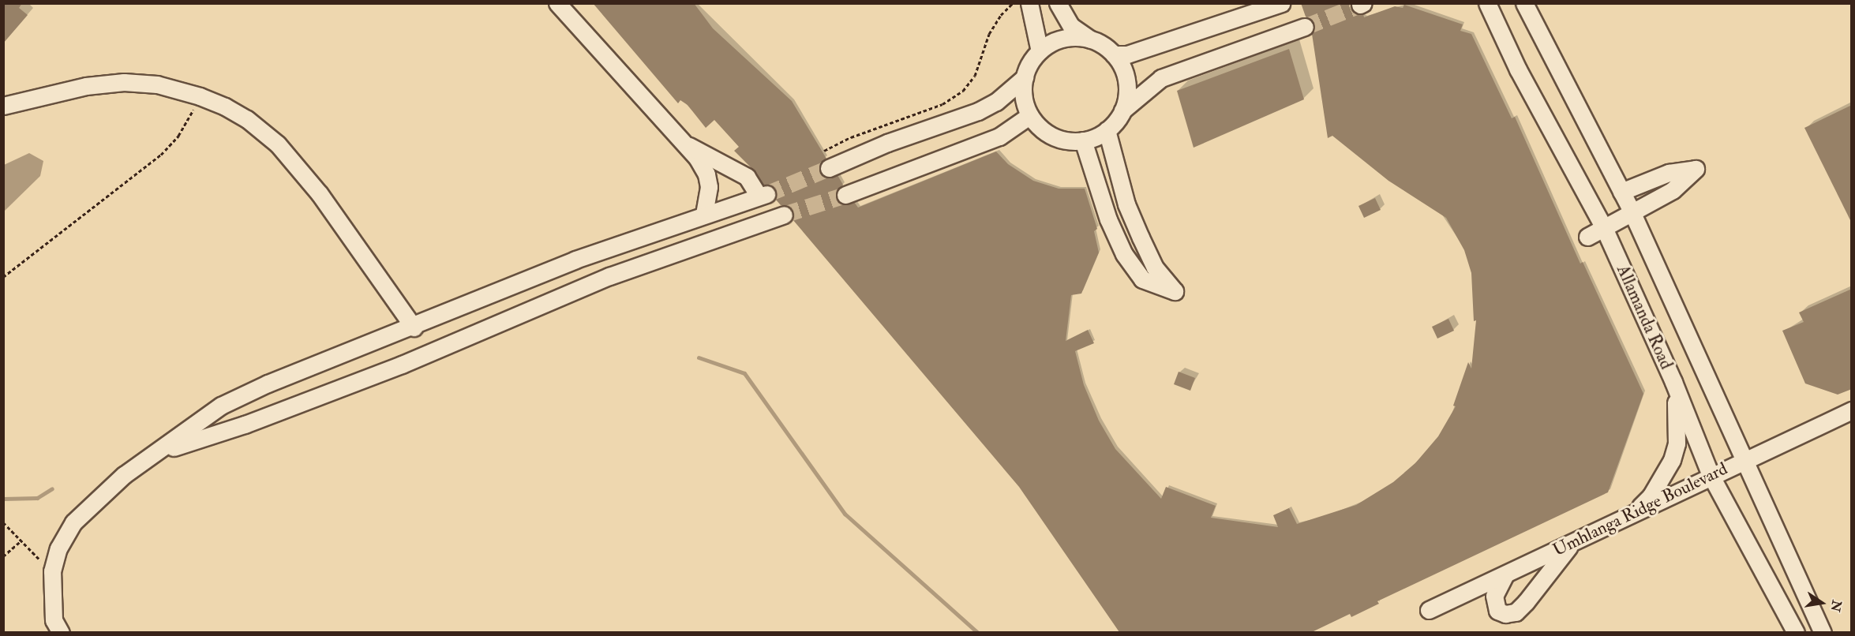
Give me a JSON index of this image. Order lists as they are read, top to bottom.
{
  "streets": {
    "street": ["Allamanda Road", "Umhlanga Ridge Boulevard"]
  },
  "crossings": [
    ["Allamanda Road", "Umhlanga Ridge Boulevard"]
  ],
  "north": "right"
}
